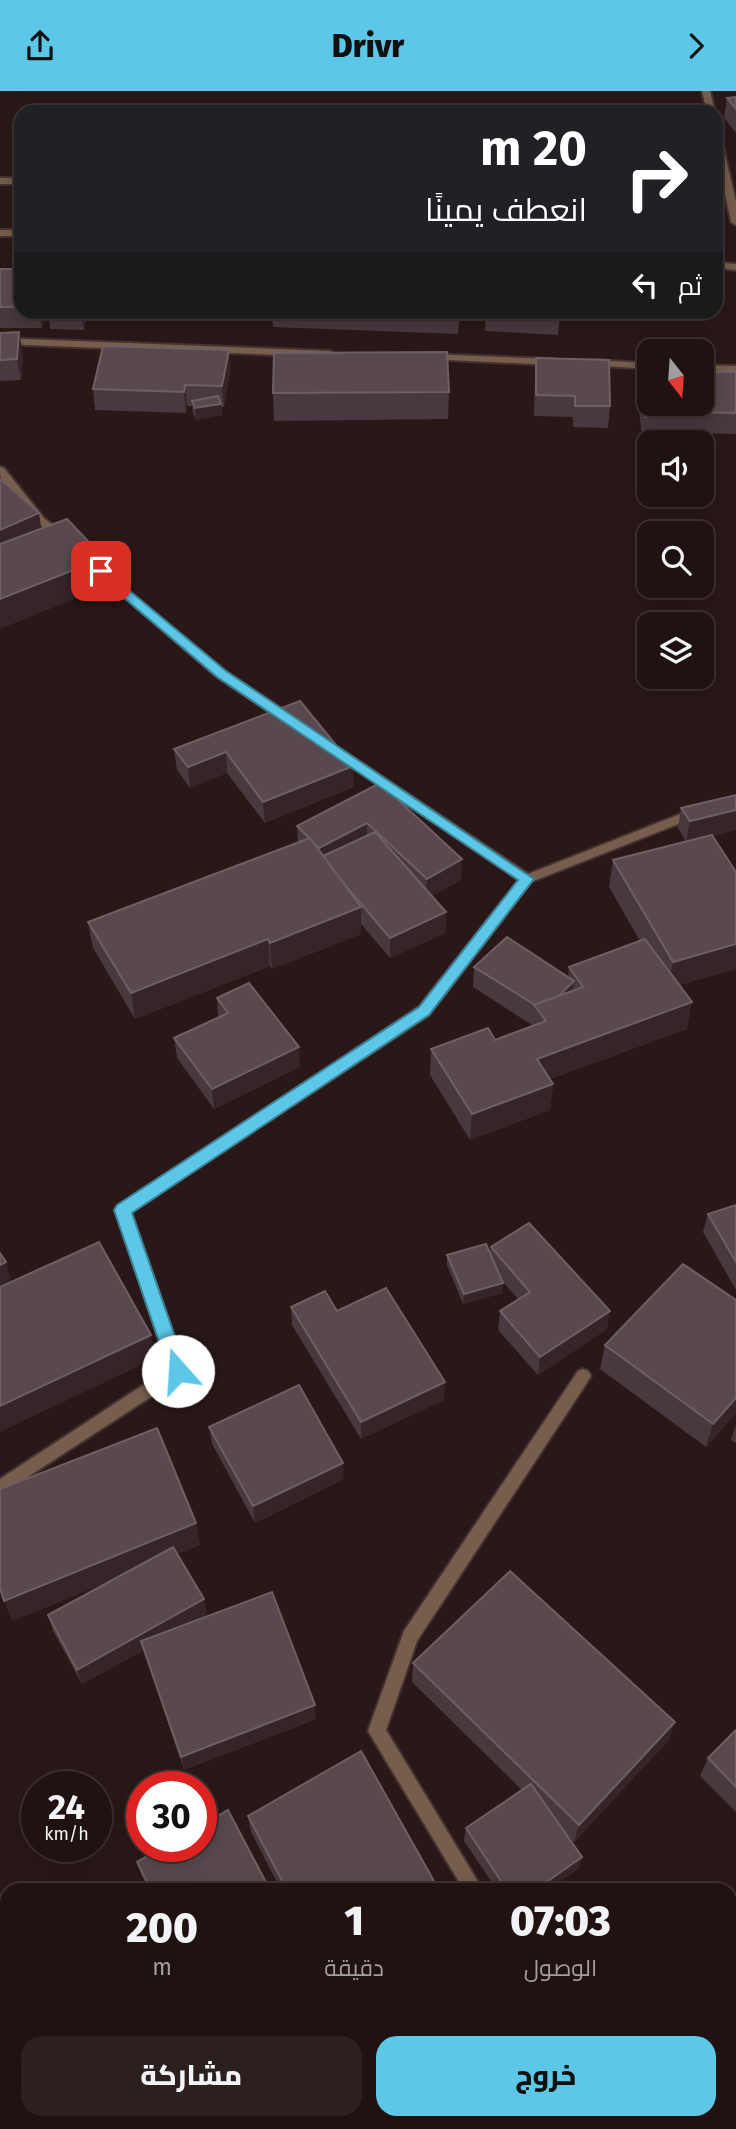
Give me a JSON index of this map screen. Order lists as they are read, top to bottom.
{
  "north": "bottom",
  "page": {
    "header": "Drivr",
    "turn": ["20 m", "انعطف يمينًا"],
    "then": "ثم",
    "speed": "24 km/h",
    "limit": "30",
    "eta": [
      "07:03",
      "الوصول",
      "1",
      "دقيقة",
      "200",
      "m"
    ],
    "buttons": ["خروج", "مشاركة"]
  }
}
